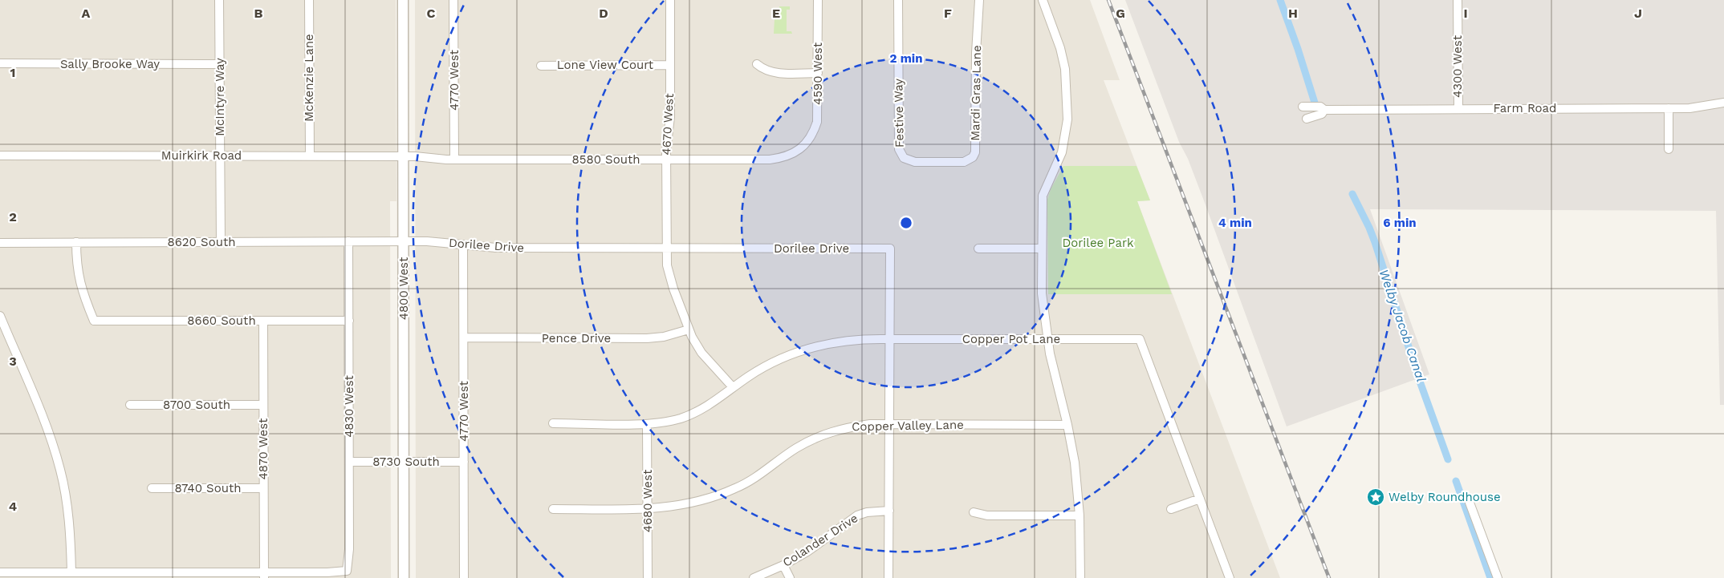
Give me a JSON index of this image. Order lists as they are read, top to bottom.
{
  "streets": {
    "street": [
      "Sally Brooke Way",
      "Lone View Court",
      "4300 West",
      "4590 West",
      "McKenzie Lane",
      "4770 West",
      "Mardi Gras Lane",
      "McIntyre Way",
      "Farm Road",
      "Festive Way",
      "4670 West",
      "Muirkirk Road",
      "8580 South",
      "8620 South",
      "Dorilee Drive",
      "4800 West",
      "8660 South",
      "Pence Drive",
      "Copper Pot Lane",
      "8700 South",
      "4830 West",
      "Copper Valley Lane",
      "4870 West",
      "8730 South",
      "8740 South",
      "4680 West",
      "Colander Drive"
    ]
  },
  "crossings": [
    ["Sally Brooke Way", "McIntyre Way"],
    ["Lone View Court", "4670 West"],
    ["4300 West", "Farm Road"],
    ["4590 West", "8580 South"],
    ["McKenzie Lane", "Muirkirk Road"],
    ["4770 West", "8580 South"],
    ["4770 West", "Dorilee Drive"],
    ["4770 West", "Pence Drive"],
    ["4770 West", "8730 South"],
    ["Mardi Gras Lane", "Festive Way"],
    ["McIntyre Way", "Muirkirk Road"],
    ["McIntyre Way", "8620 South"],
    ["4670 West", "8580 South"],
    ["4670 West", "Dorilee Drive"],
    ["4670 West", "Pence Drive"],
    ["4670 West", "Copper Pot Lane"],
    ["Muirkirk Road", "8580 South"],
    ["Muirkirk Road", "4800 West"],
    ["8580 South", "4800 West"],
    ["8620 South", "Dorilee Drive"],
    ["8620 South", "4800 West"],
    ["8620 South", "8660 South"],
    ["8620 South", "4830 West"],
    ["Dorilee Drive", "4800 West"],
    ["Dorilee Drive", "Copper Pot Lane"],
    ["Dorilee Drive", "Copper Valley Lane"],
    ["Dorilee Drive", "Colander Drive"],
    ["4800 West", "8730 South"],
    ["8660 South", "4830 West"],
    ["8660 South", "4870 West"],
    ["Copper Pot Lane", "4680 West"],
    ["8700 South", "4870 West"],
    ["4830 West", "4870 West"],
    ["4830 West", "8730 South"],
    ["Copper Valley Lane", "4680 West"],
    ["4870 West", "8740 South"]
  ],
  "water": ["Welby Jacob Canal"],
  "parks": ["Dorilee Park"],
  "places": {
    "place": ["Welby Roundhouse"]
  },
  "grid": {
    "columns": [
      "A",
      "B",
      "C",
      "D",
      "E",
      "F",
      "G",
      "H",
      "I",
      "J"
    ],
    "rows": [
      "1",
      "2",
      "3",
      "4"
    ]
  },
  "rings": ["2 min", "4 min", "6 min"]
}
